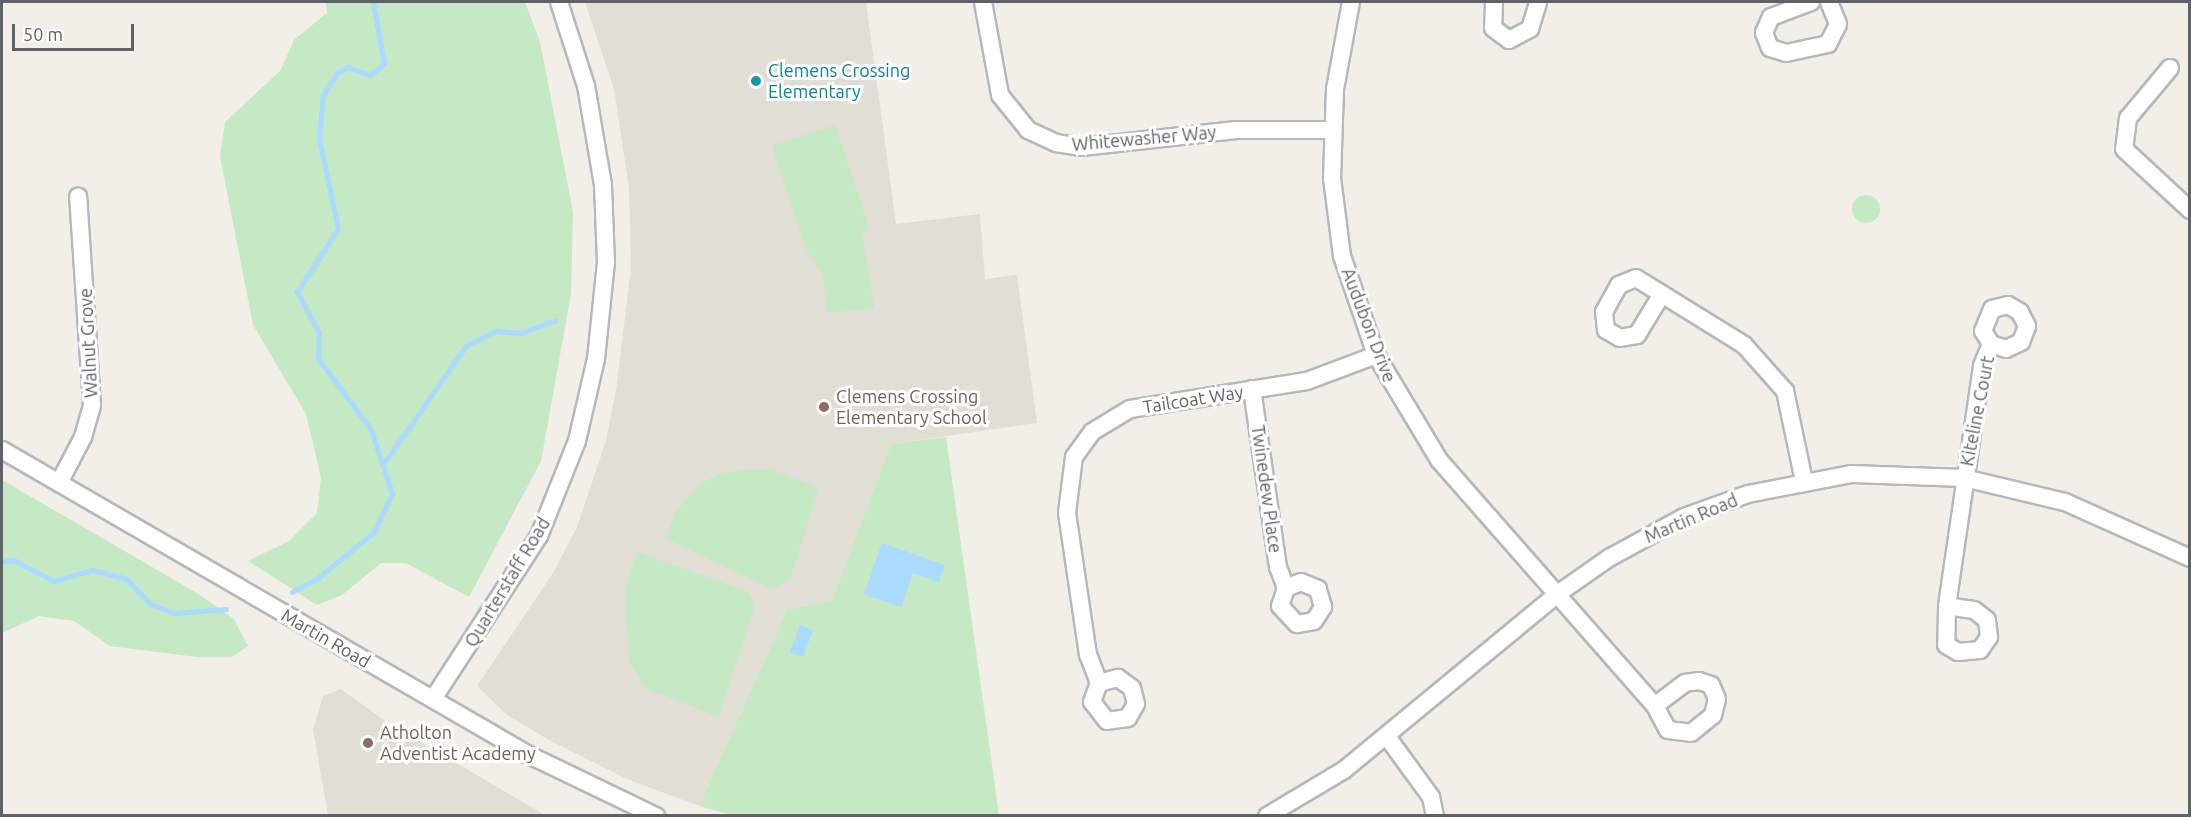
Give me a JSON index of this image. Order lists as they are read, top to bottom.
{
  "streets": {
    "street": [
      "Whitewasher Way",
      "Audubon Drive",
      "Walnut Grove",
      "Tailcoat Way",
      "Kiteline Court",
      "Twinedew Place",
      "Martin Road",
      "Quarterstaff Road"
    ]
  },
  "crossings": [
    ["Whitewasher Way", "Audubon Drive"],
    ["Audubon Drive", "Tailcoat Way"],
    ["Audubon Drive", "Martin Road"],
    ["Walnut Grove", "Martin Road"],
    ["Tailcoat Way", "Twinedew Place"],
    ["Kiteline Court", "Martin Road"],
    ["Martin Road", "Quarterstaff Road"]
  ],
  "places": ["Clemens Crossing Elementary", "Clemens Crossing Elementary School", "Atholton Adventist Academy"],
  "scale_bar": "50 m"
}
